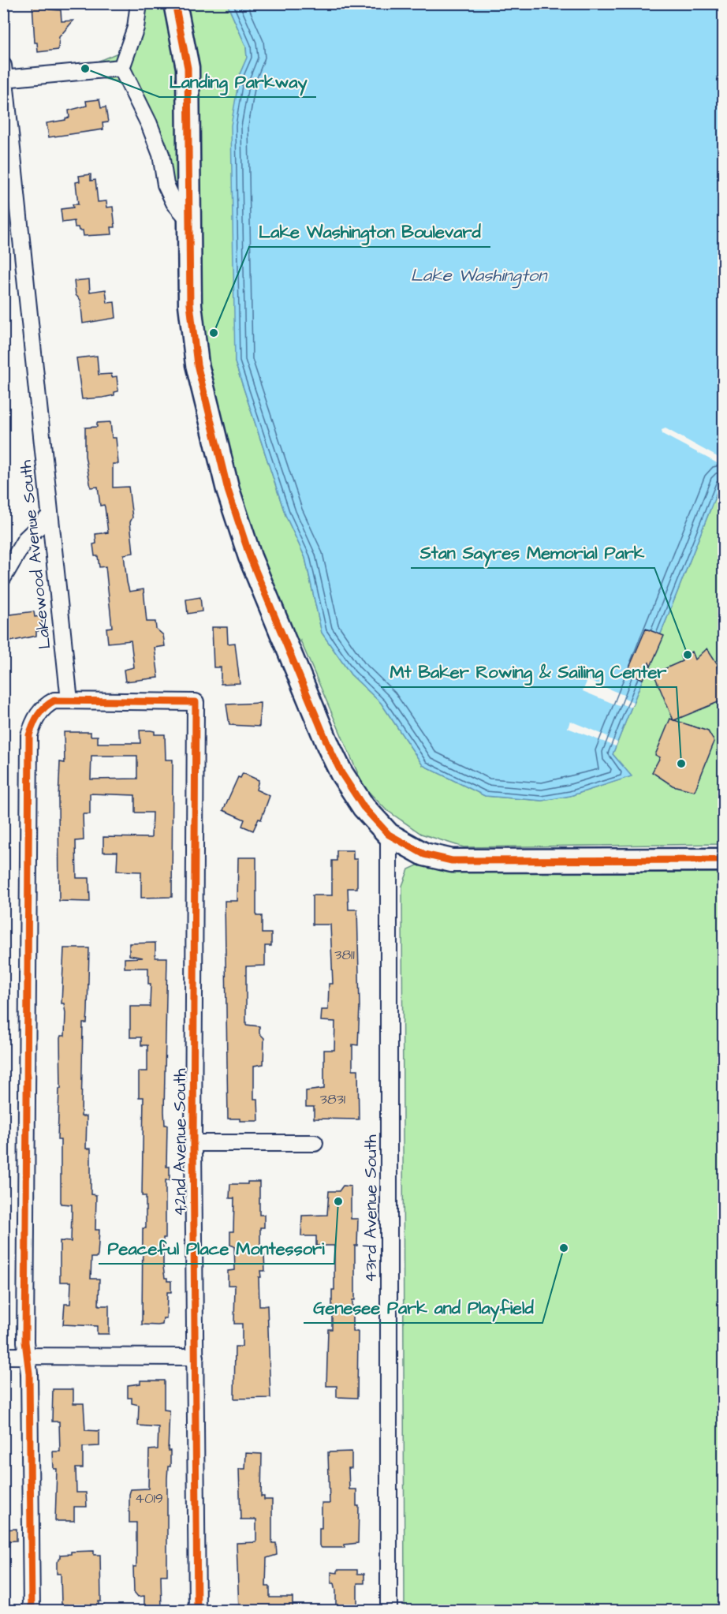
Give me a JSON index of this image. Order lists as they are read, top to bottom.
{
  "streets": {
    "street": ["Lakewood Avenue South", "42nd Avenue South", "43rd Avenue South"]
  },
  "crossings": [
    ["Lakewood Avenue South", "42nd Avenue South"]
  ],
  "water": ["Lake Washington"],
  "places": [
    "Landing Parkway",
    "Lake Washington Boulevard",
    "Stan Sayres Memorial Park",
    "Mt Baker Rowing & Sailing Center",
    "Peaceful Place Montessori",
    "Genesee Park and Playfield"
  ],
  "house_numbers": ["3811", "3831", "4019"]
}
